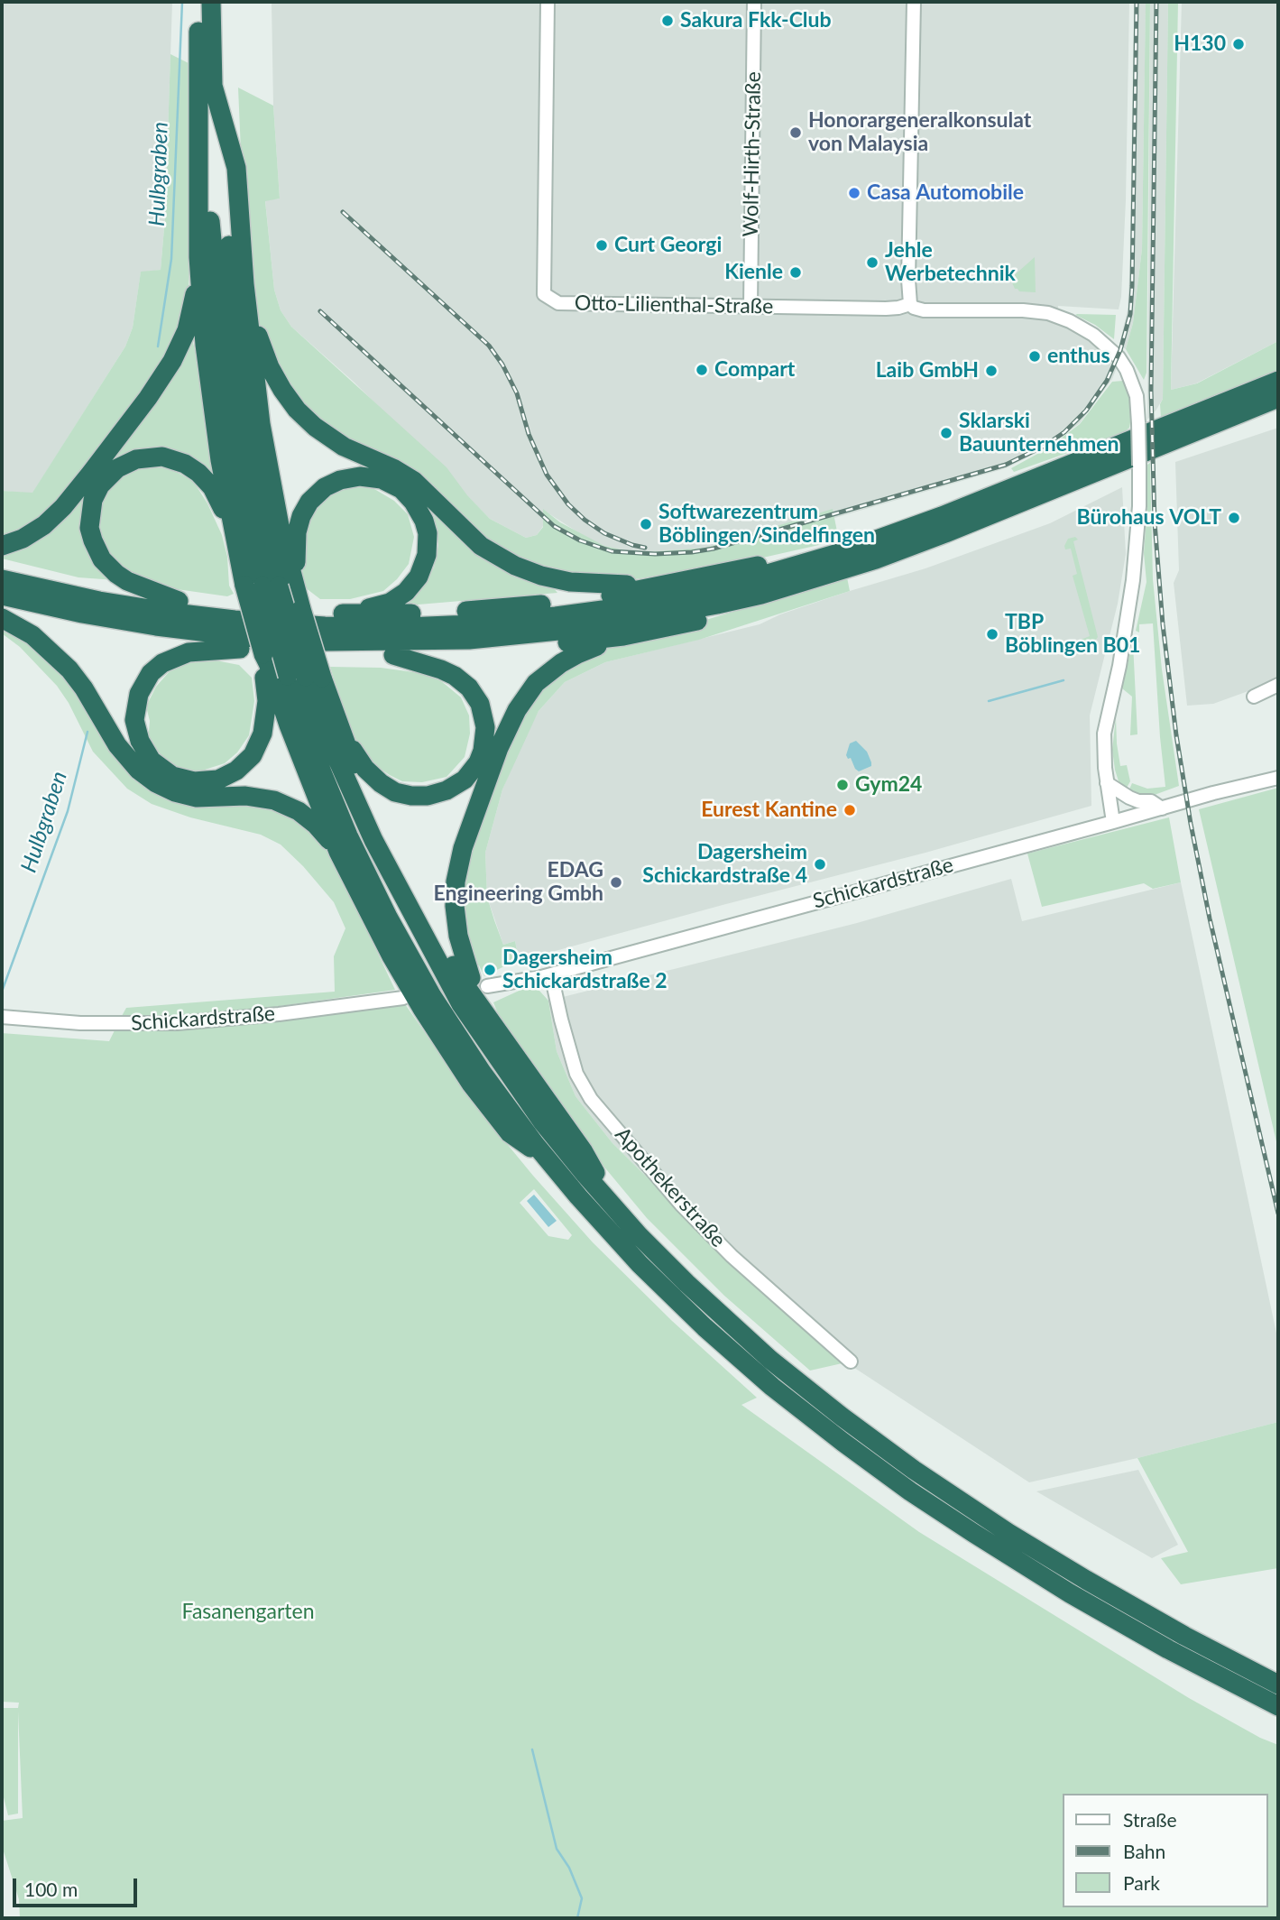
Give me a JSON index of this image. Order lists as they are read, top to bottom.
{
  "streets": {
    "street": [
      "Wolf-Hirth-Straße",
      "Otto-Lilienthal-Straße",
      "Schickardstraße",
      "Apothekerstraße"
    ]
  },
  "crossings": [
    ["Wolf-Hirth-Straße", "Otto-Lilienthal-Straße"],
    ["Otto-Lilienthal-Straße", "Schickardstraße"],
    ["Schickardstraße", "Apothekerstraße"]
  ],
  "water": ["Hulbgraben"],
  "parks": ["Fasanengarten"],
  "places": [
    "Sakura Fkk-Club",
    "H130",
    "Honorargeneralkonsulat von Malaysia",
    "Casa Automobile",
    "Curt Georgi",
    "Jehle Werbetechnik",
    "Kienle",
    "enthus",
    "Compart",
    "Laib GmbH",
    "Sklarski Bauunternehmen",
    "Bürohaus VOLT",
    "Softwarezentrum Böblingen/Sindelfingen",
    "TBP Böblingen B01",
    "Gym24",
    "Eurest Kantine",
    "Dagersheim Schickardstraße 4",
    "EDAG Engineering Gmbh",
    "Dagersheim Schickardstraße 2"
  ],
  "legend": ["Straße", "Bahn", "Park"],
  "scale_bar": "100 m"
}
